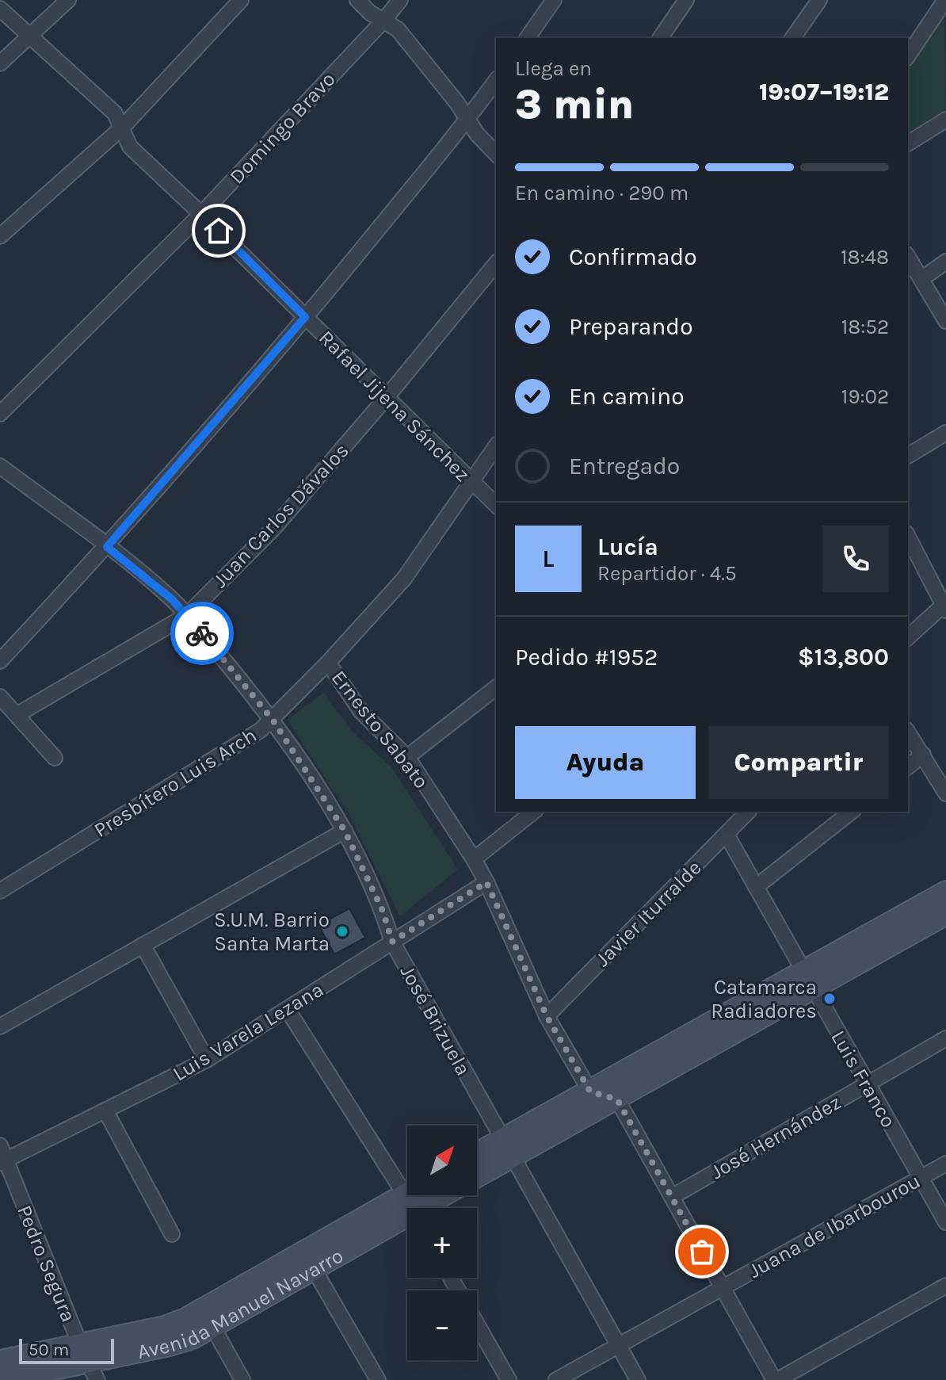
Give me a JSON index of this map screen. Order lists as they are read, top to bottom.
{
  "streets": {
    "main road": ["Avenida Manuel Navarro"],
    "street": [
      "Domingo Bravo",
      "Rafael Jijena Sánchez",
      "Juan Carlos Dávalos",
      "Ernesto Sabato",
      "Presbítero Luis Arch",
      "Javier Iturralde",
      "José Brizuela",
      "Luis Varela Lezana",
      "Luis Franco",
      "José Hernández",
      "Juana de Ibarbourou",
      "Pedro Segura"
    ]
  },
  "crossings": [
    ["Domingo Bravo", "Rafael Jijena Sánchez"],
    ["Rafael Jijena Sánchez", "Juan Carlos Dávalos"],
    ["Rafael Jijena Sánchez", "Presbítero Luis Arch"],
    ["Juan Carlos Dávalos", "José Brizuela"],
    ["Ernesto Sabato", "Presbítero Luis Arch"],
    ["Ernesto Sabato", "Javier Iturralde"],
    ["Ernesto Sabato", "Luis Varela Lezana"],
    ["Ernesto Sabato", "Avenida Manuel Navarro"],
    ["Presbítero Luis Arch", "José Brizuela"],
    ["Javier Iturralde", "Luis Franco"],
    ["José Brizuela", "Luis Varela Lezana"],
    ["José Brizuela", "Juana de Ibarbourou"],
    ["José Brizuela", "Avenida Manuel Navarro"],
    ["Luis Varela Lezana", "Pedro Segura"],
    ["Luis Franco", "José Hernández"],
    ["Luis Franco", "Juana de Ibarbourou"],
    ["Luis Franco", "Avenida Manuel Navarro"],
    ["Pedro Segura", "Avenida Manuel Navarro"]
  ],
  "places": ["S.U.M. Barrio Santa Marta", "Catamarca Radiadores"],
  "scale_bar": "50 m",
  "north": "top right",
  "page": {
    "heading": ["3 min", "Llega en", "19:07–19:12"],
    "panel": [
      "Lucía",
      "Repartidor · 4.5",
      "Pedido #1952",
      "$13,800"
    ],
    "bar": "En camino · 290 m",
    "list": [
      ["Confirmado", "18:48"],
      ["Preparando", "18:52"],
      ["En camino", "19:02"],
      "Entregado"
    ],
    "round": "L",
    "buttons": ["Ayuda", "Compartir"],
    "map_buttons": ["+", "−"],
    "scale": "50 m"
  }
}
